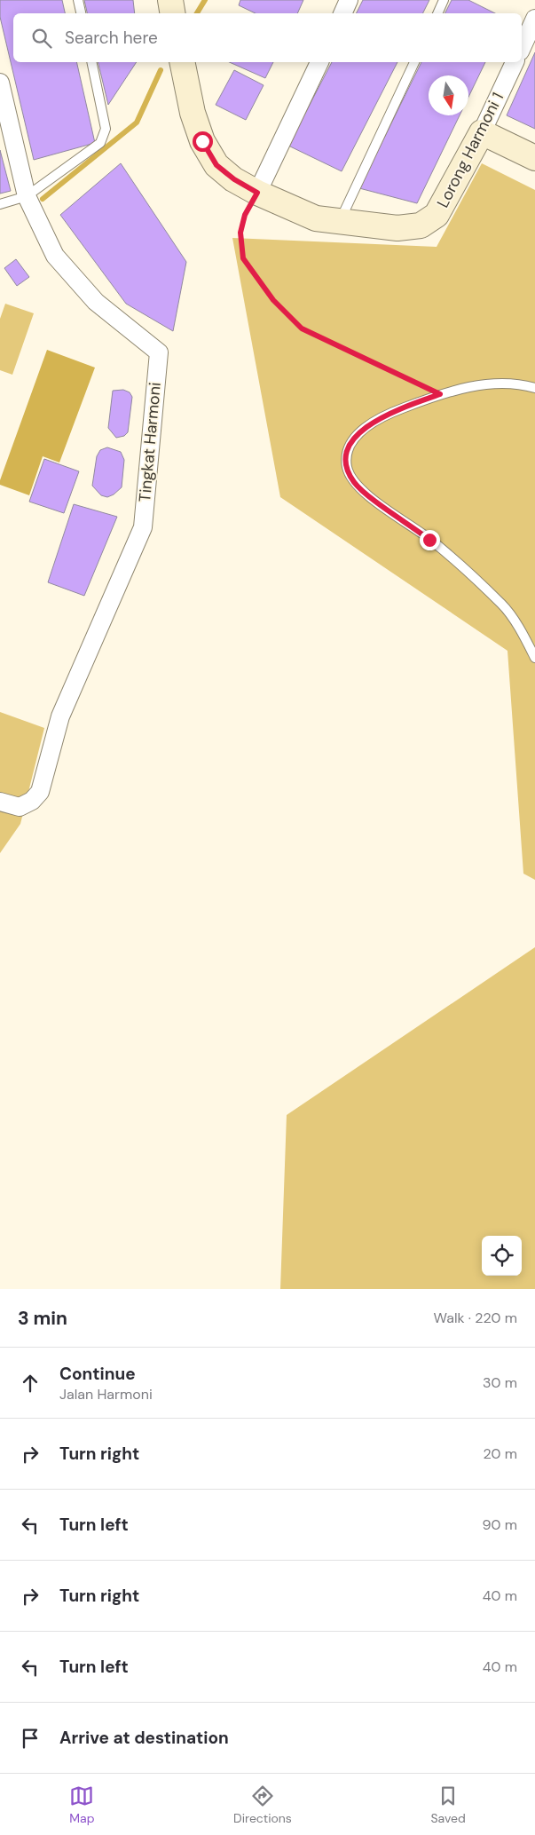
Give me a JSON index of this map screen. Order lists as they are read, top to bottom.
{
  "streets": {
    "street": ["Lorong Harmoni 1", "Tingkat Harmoni"]
  },
  "north": "bottom",
  "page": {
    "search": "Search here",
    "heading": ["3 min", "Walk · 220 m"],
    "list": [
      ["Continue", "Jalan Harmoni", "30 m"],
      ["Turn right", "20 m"],
      ["Turn left", "90 m"],
      ["Turn right", "40 m"],
      ["Turn left", "40 m"],
      "Arrive at destination"
    ],
    "nav": ["Map", "Directions", "Saved"]
  }
}
